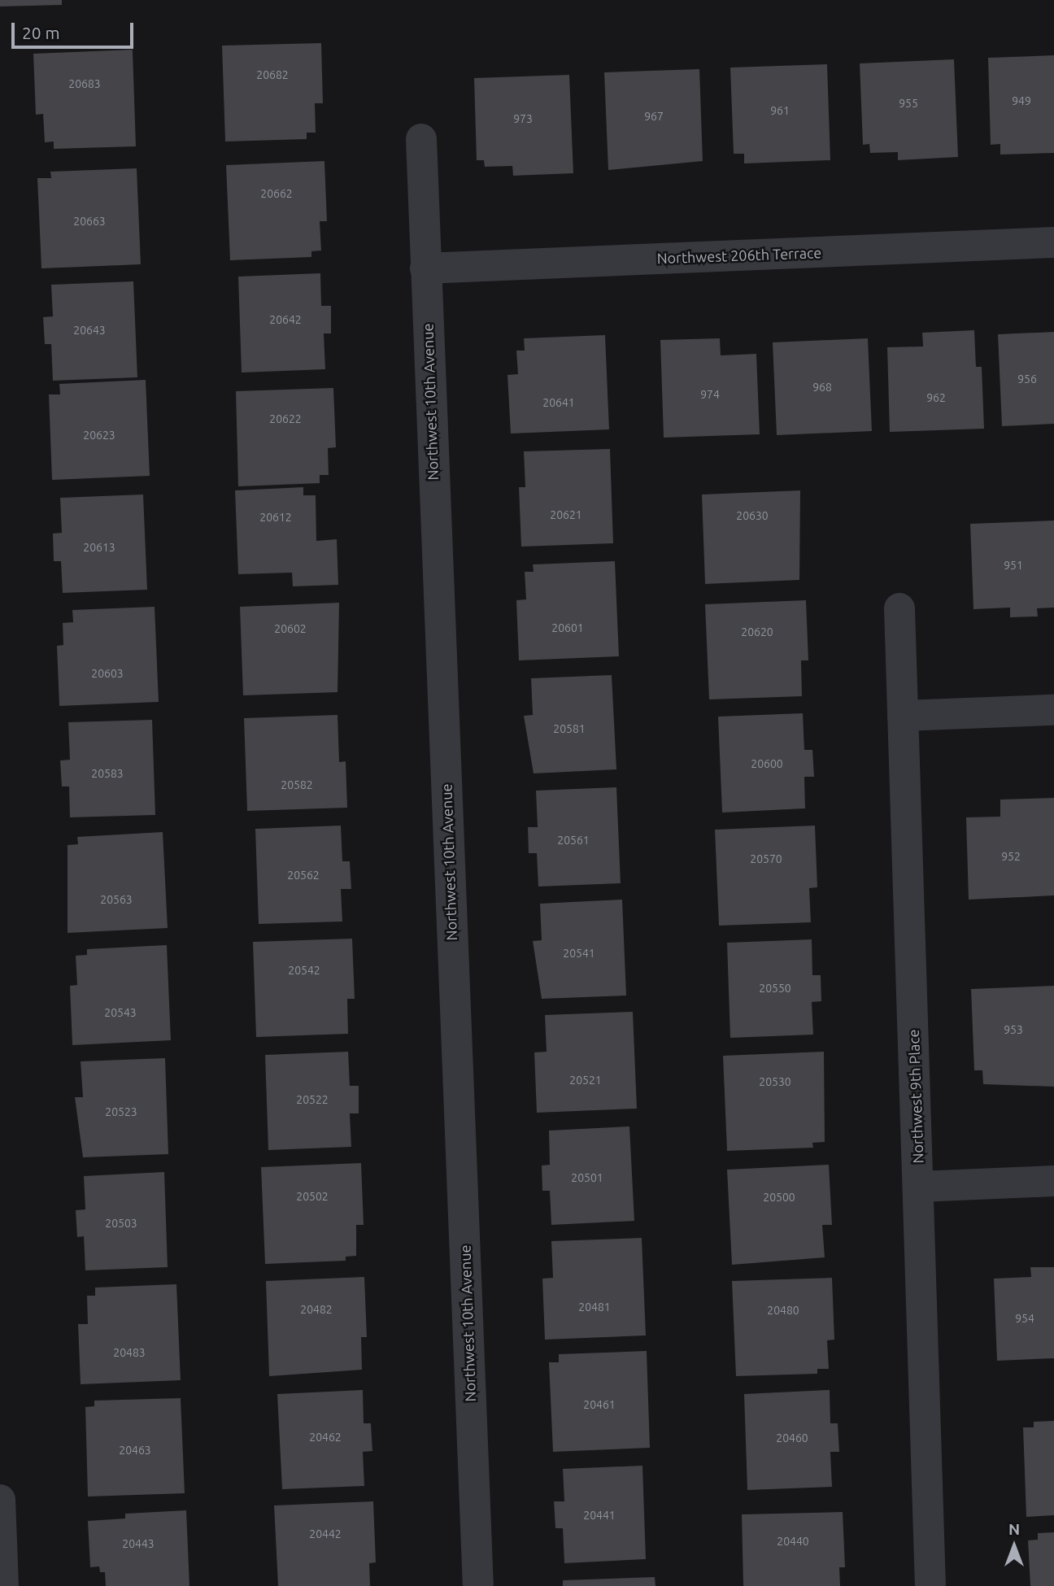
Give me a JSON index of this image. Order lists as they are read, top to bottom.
{
  "streets": {
    "street": ["Northwest 206th Terrace", "Northwest 10th Avenue", "Northwest 9th Place"]
  },
  "crossings": [
    ["Northwest 206th Terrace", "Northwest 10th Avenue"]
  ],
  "house_numbers": [
    "20682",
    "20683",
    "949",
    "955",
    "961",
    "967",
    "973",
    "20662",
    "20663",
    "20642",
    "20643",
    "956",
    "968",
    "974",
    "962",
    "20641",
    "20622",
    "20623",
    "20621",
    "20630",
    "20612",
    "20613",
    "951",
    "20601",
    "20602",
    "20620",
    "20603",
    "20581",
    "20600",
    "20583",
    "20582",
    "20561",
    "952",
    "20570",
    "20562",
    "20563",
    "20541",
    "20542",
    "20550",
    "20543",
    "953",
    "20521",
    "20530",
    "20522",
    "20523",
    "20501",
    "20502",
    "20500",
    "20503",
    "20481",
    "20482",
    "20480",
    "954",
    "20483",
    "20461",
    "20462",
    "20460",
    "20463",
    "20441",
    "20442",
    "20440",
    "20443"
  ],
  "scale_bar": "20 m",
  "north": "top"
}
